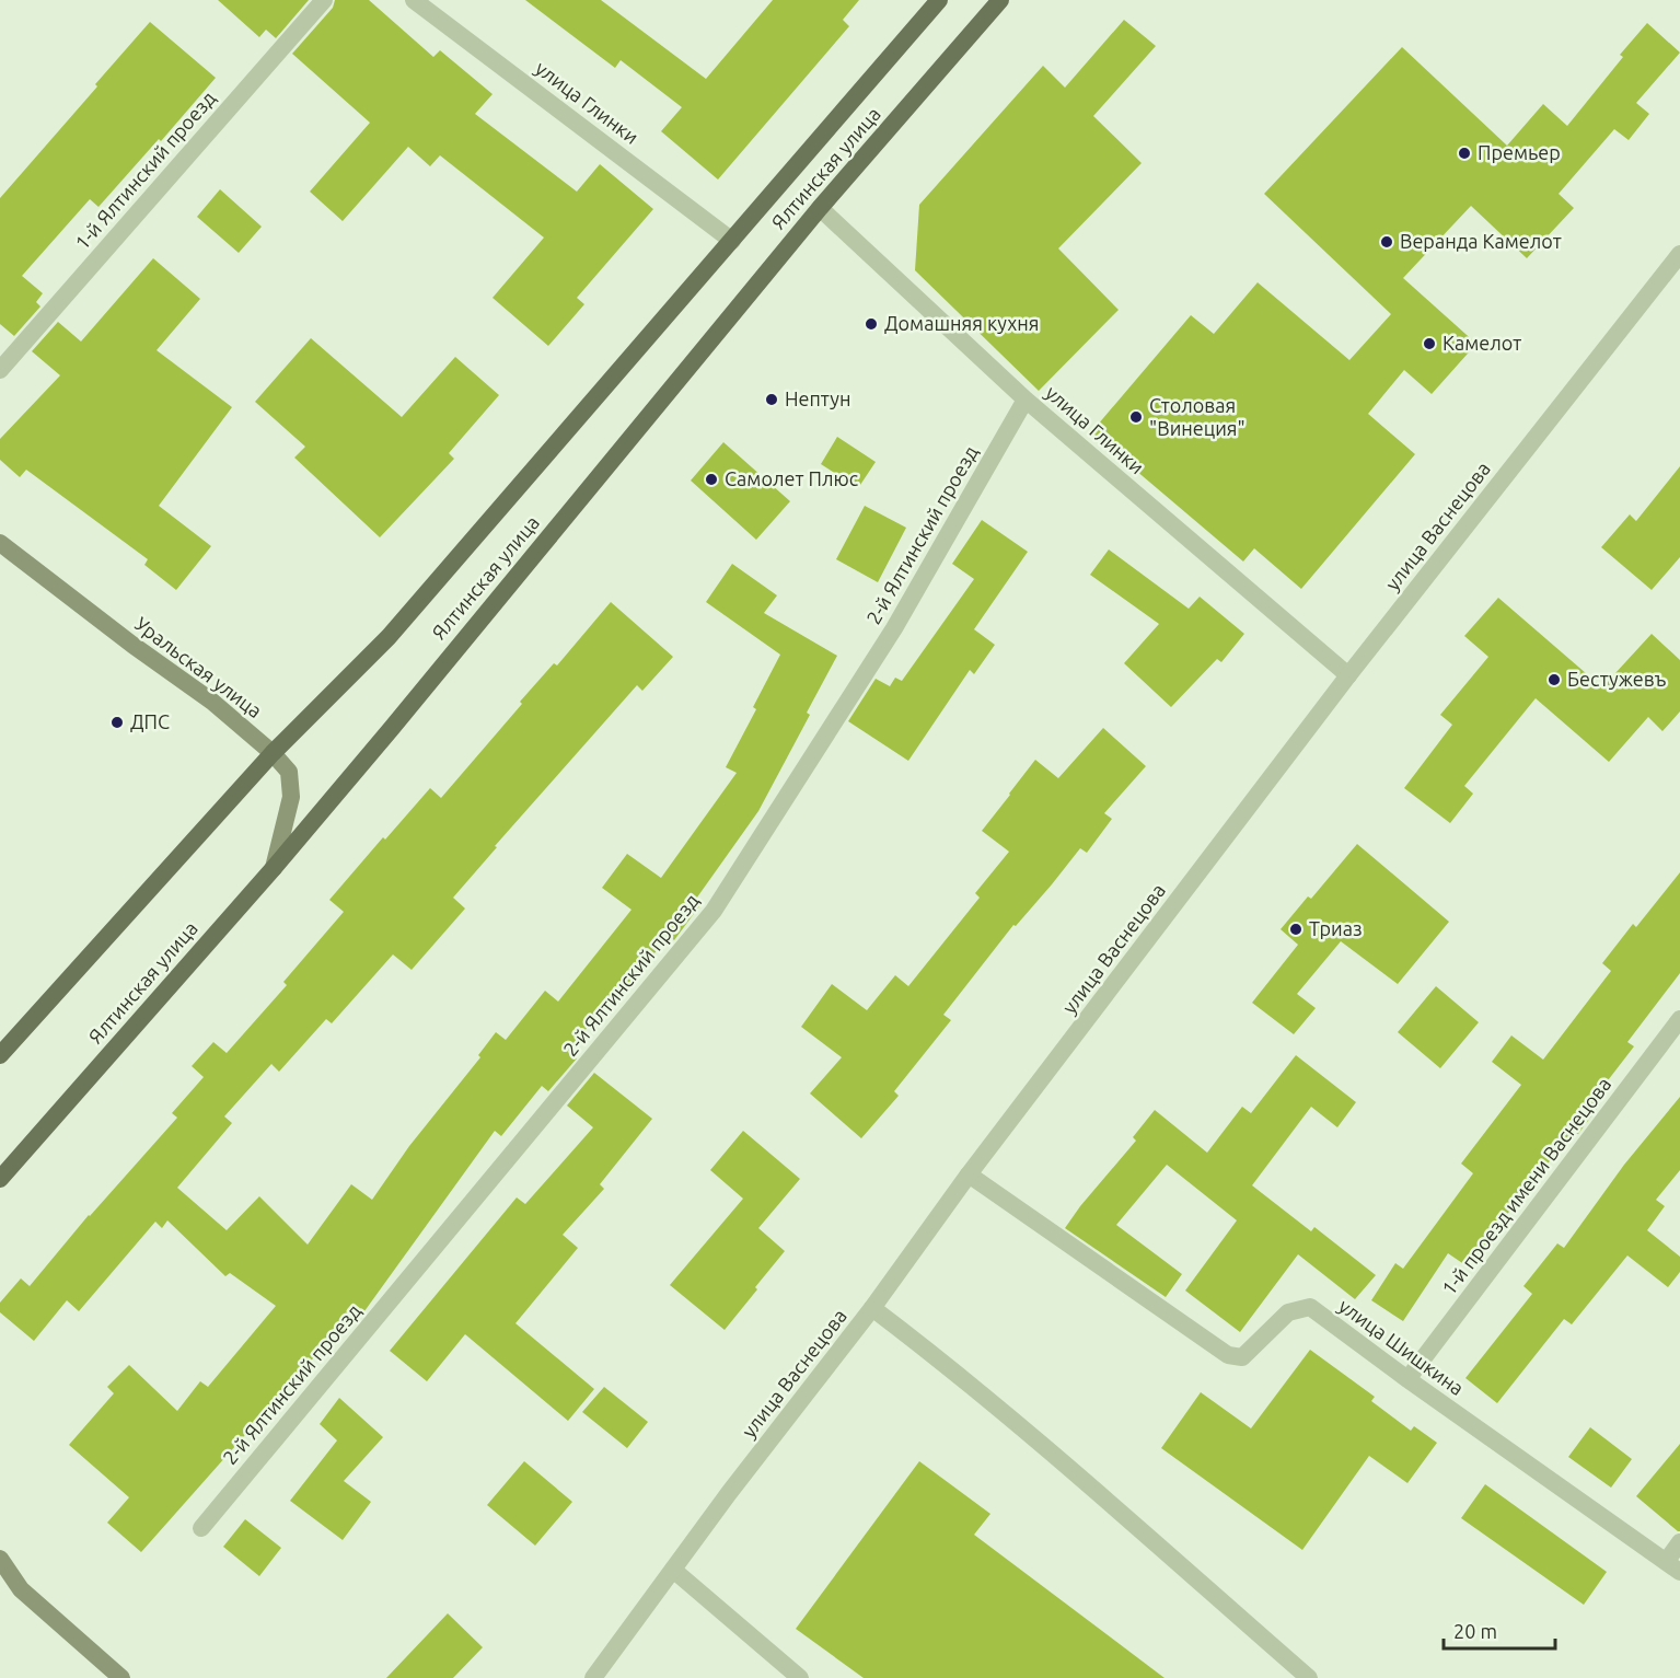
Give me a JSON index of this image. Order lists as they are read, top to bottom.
{
  "streets": {
    "main road": ["Ялтинская улица", "Уральская улица"],
    "street": [
      "улица Глинки",
      "1-й Ялтинский проезд",
      "улица Васнецова",
      "2-й Ялтинский проезд",
      "1-й проезд имени Васнецова",
      "улица Шишкина"
    ]
  },
  "crossings": [
    ["улица Глинки", "Ялтинская улица"],
    ["улица Глинки", "улица Васнецова"],
    ["улица Глинки", "2-й Ялтинский проезд"],
    ["Ялтинская улица", "Уральская улица"],
    ["улица Васнецова", "улица Шишкина"],
    ["1-й проезд имени Васнецова", "улица Шишкина"]
  ],
  "places": [
    "Премьер",
    "Веранда Камелот",
    "Домашняя кухня",
    "Камелот",
    "Нептун",
    "Столовая \"Винеция\"",
    "Самолет Плюс",
    "Бестужевъ",
    "ДПС",
    "Триаз"
  ],
  "scale_bar": "20 m"
}
